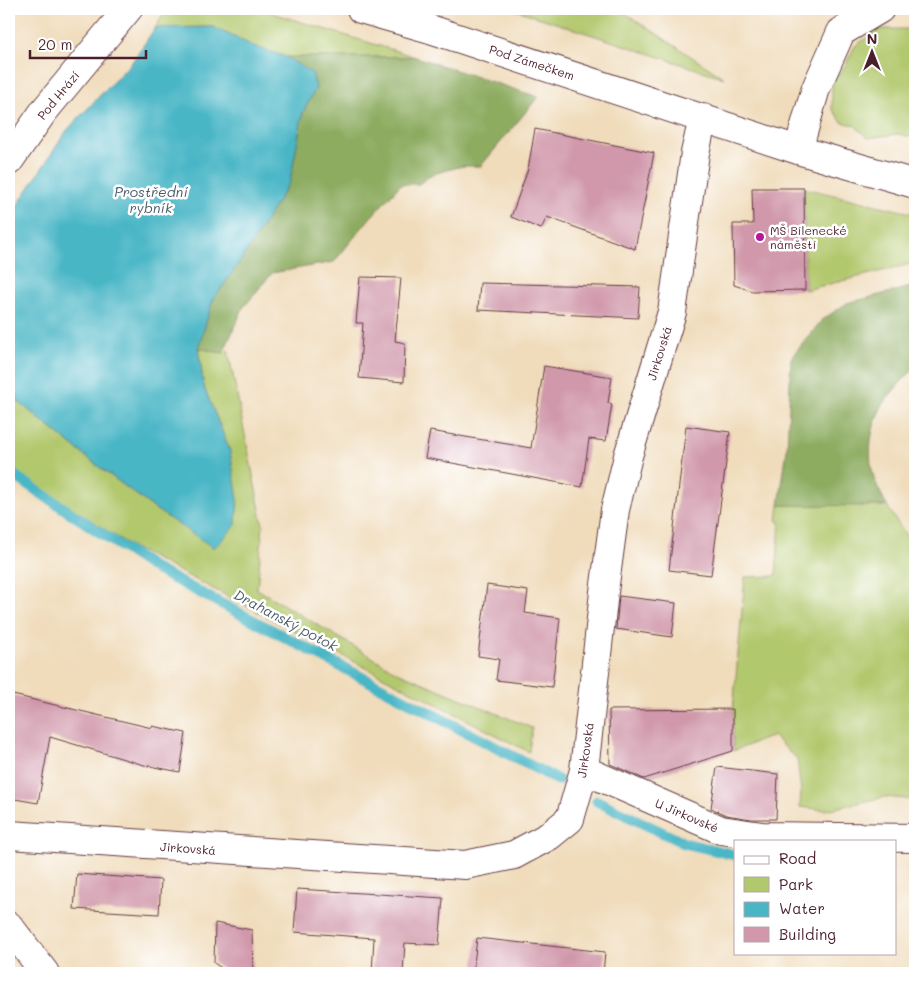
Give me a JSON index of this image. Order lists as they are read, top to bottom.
{
  "streets": {
    "street": [
      "Pod Zámečkem",
      "Pod Hrází",
      "Jirkovská",
      "U Jirkovské"
    ]
  },
  "crossings": [
    ["Pod Zámečkem", "Jirkovská"],
    ["Jirkovská", "U Jirkovské"]
  ],
  "water": ["Prostřední rybník", "Drahanský potok"],
  "places": ["MŠ Bílenecké náměstí"],
  "legend": [
    "Road",
    "Park",
    "Water",
    "Building"
  ],
  "scale_bar": "20 m",
  "north": "top"
}
